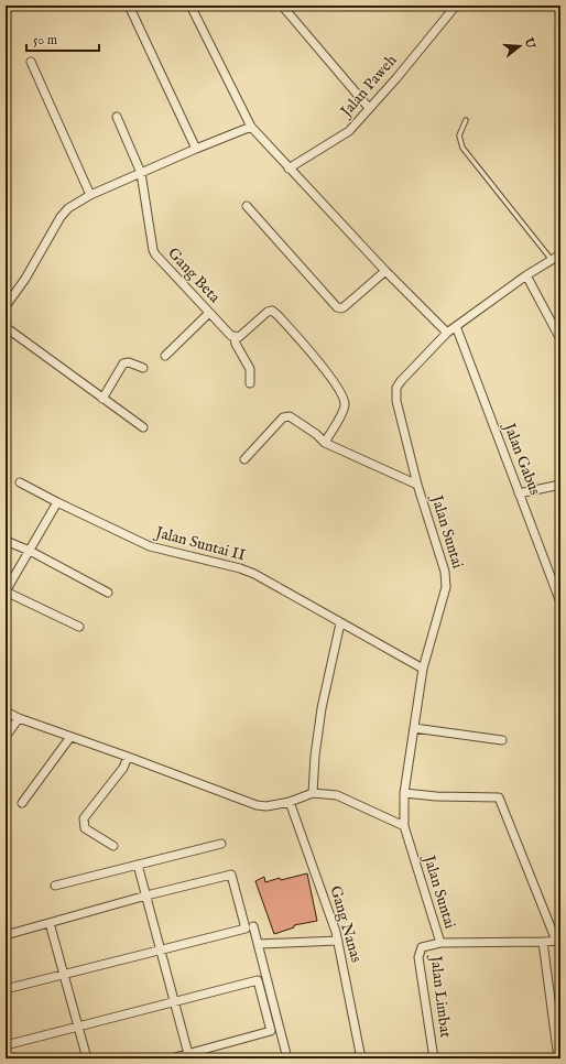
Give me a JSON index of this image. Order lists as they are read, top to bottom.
{
  "streets": {
    "street": [
      "Jalan Paweh",
      "Gang Beta",
      "Jalan Gabus",
      "Jalan Suntai",
      "Jalan Suntai II",
      "Gang Nanas",
      "Jalan Limbat"
    ]
  },
  "crossings": [
    ["Jalan Gabus", "Jalan Suntai"],
    ["Jalan Suntai", "Jalan Suntai II"],
    ["Jalan Suntai", "Jalan Limbat"]
  ],
  "scale_bar": "50 m",
  "north": "right"
}
